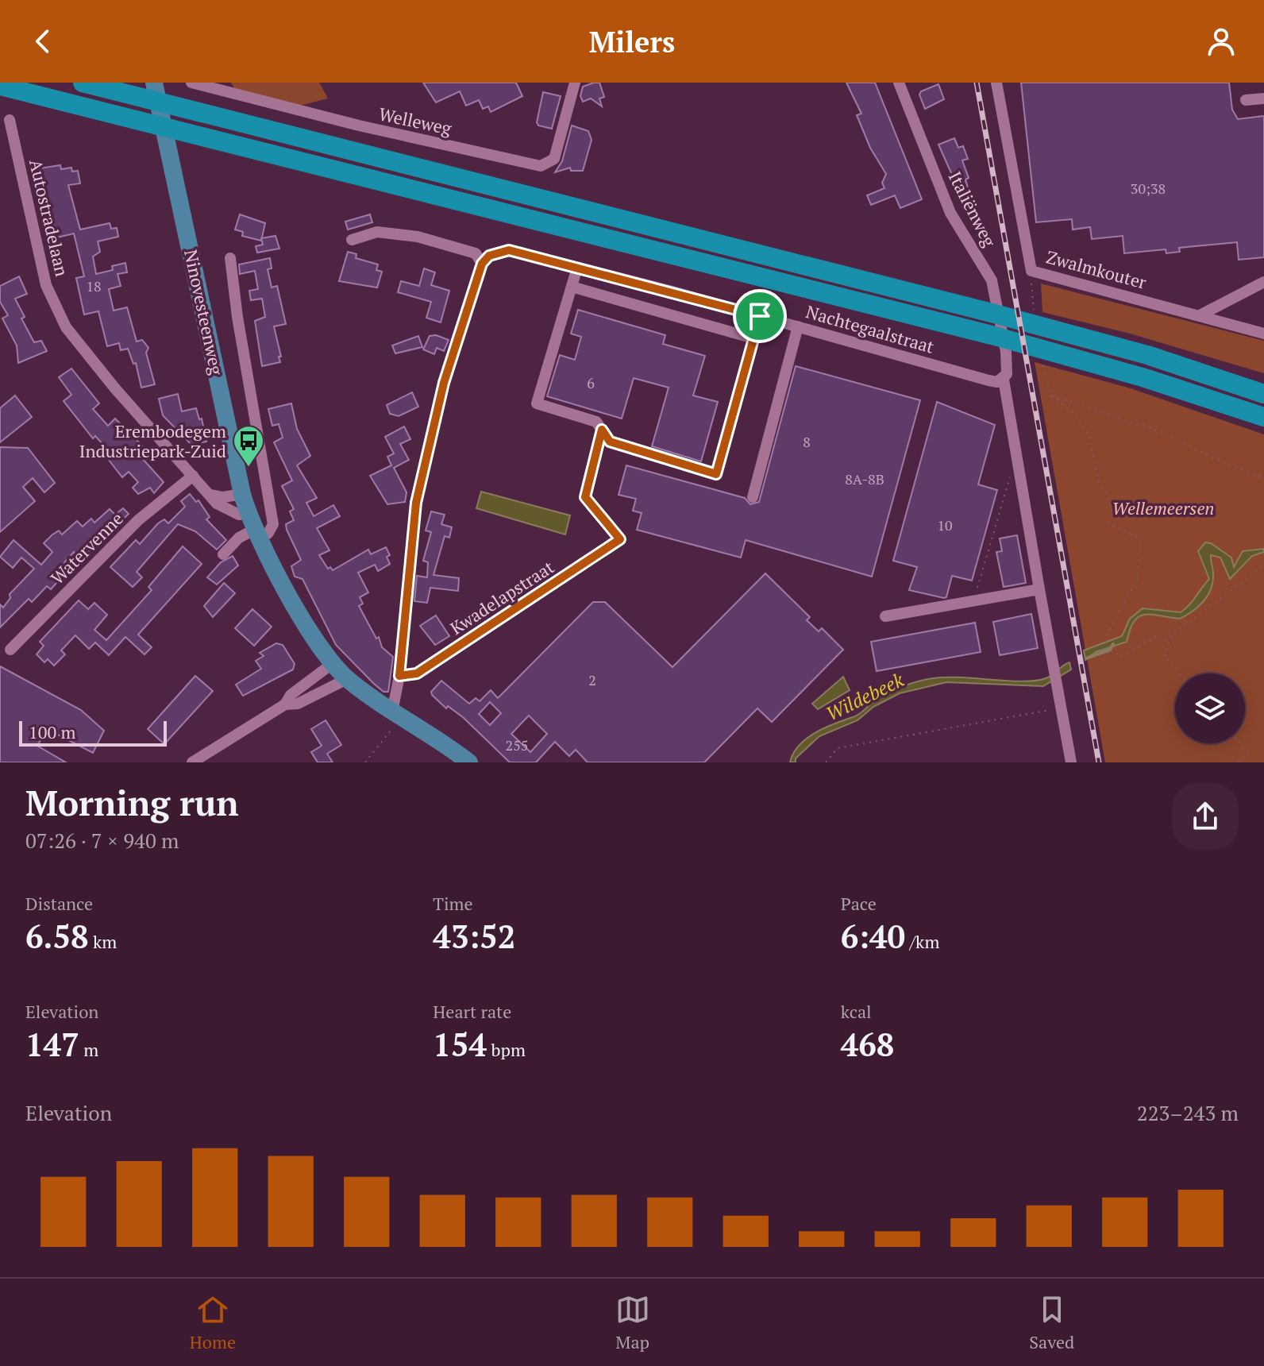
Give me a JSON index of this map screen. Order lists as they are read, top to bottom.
{
  "streets": {
    "main road": ["Ninovesteenweg"],
    "street": [
      "Welleweg",
      "Italiënweg",
      "Autostradelaan",
      "Zwalmkouter",
      "Nachtegaalstraat",
      "Watervenne",
      "Kwadelapstraat"
    ]
  },
  "crossings": [
    ["Italiënweg", "Nachtegaalstraat"],
    ["Autostradelaan", "Ninovesteenweg"],
    ["Autostradelaan", "Watervenne"]
  ],
  "water": ["Wildebeek"],
  "parks": ["Wellemeersen"],
  "places": {
    "bus stop": ["Erembodegem Industriepark-Zuid"]
  },
  "house_numbers": [
    "30;38",
    "18",
    "6",
    "8",
    "8A-8B",
    "10",
    "2",
    "255"
  ],
  "scale_bar": "100 m",
  "page": {
    "header": "Milers",
    "scale": "100 m",
    "heading": ["Morning run", "07:26 · 7 × 940 m"],
    "stats": [
      ["Distance", "6.58 km"],
      ["Time", "43:52"],
      ["Pace", "6:40 /km"],
      ["Elevation", "147 m"],
      ["Heart rate", "154 bpm"],
      ["kcal", "468"]
    ],
    "chart": ["Elevation", "223–243 m"],
    "tabs": ["Home", "Map", "Saved"]
  }
}
